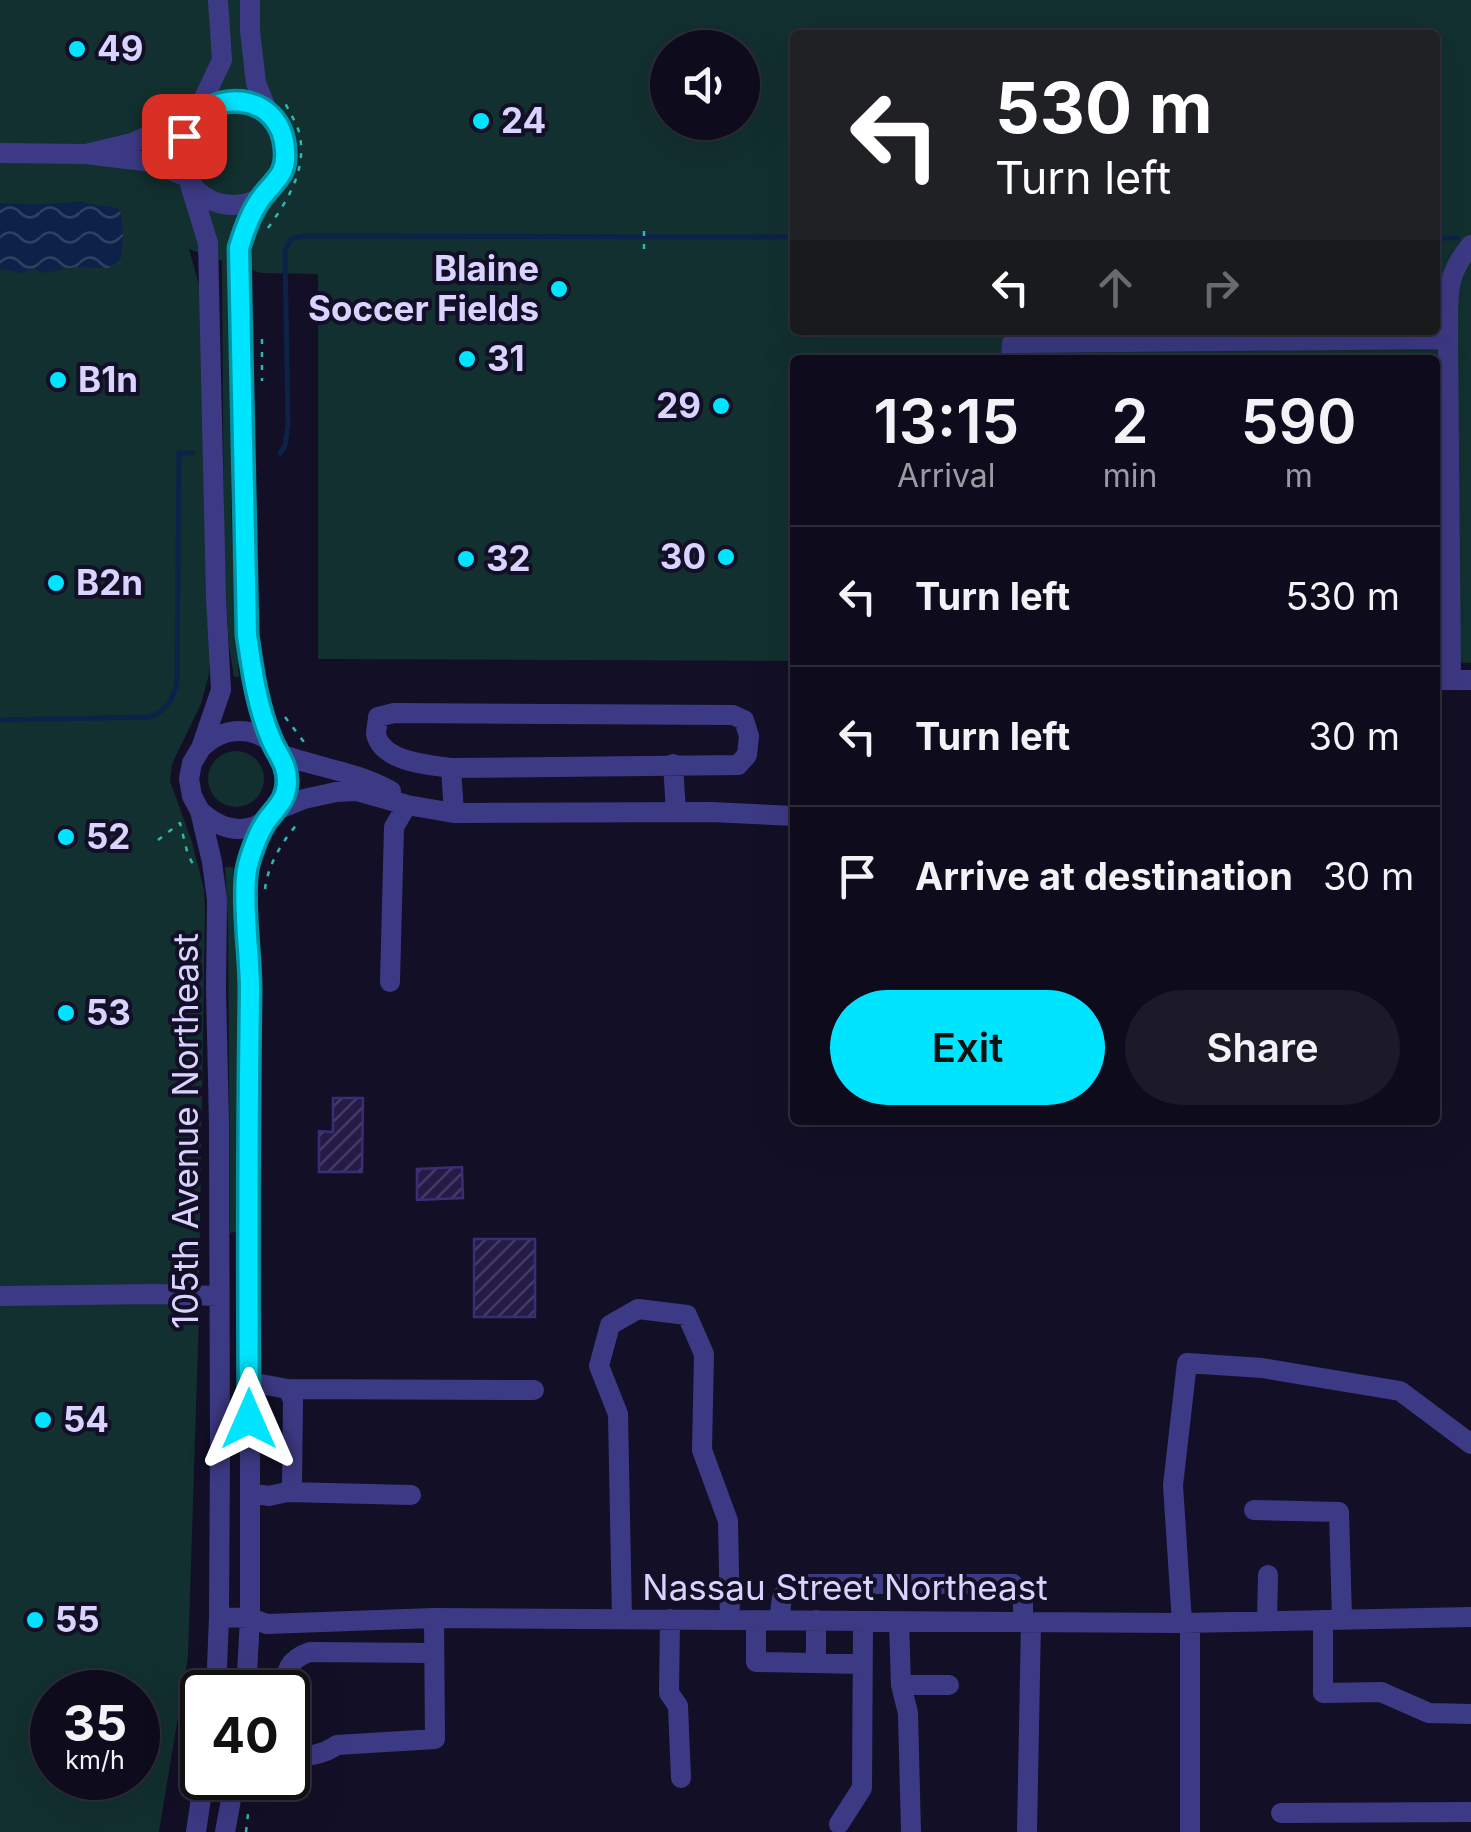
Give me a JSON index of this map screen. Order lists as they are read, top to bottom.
{
  "streets": {
    "street": ["105th Avenue Northeast", "Nassau Street Northeast"]
  },
  "crossings": [
    ["105th Avenue Northeast", "Nassau Street Northeast"]
  ],
  "places": [
    "49",
    "24",
    "Blaine Soccer Fields",
    "31",
    "B1n",
    "29",
    "30",
    "32",
    "B2n",
    "52",
    "53",
    "54",
    "55"
  ],
  "page": {
    "turn": ["530 m", "Turn left"],
    "eta": [
      "13:15",
      "Arrival",
      "2",
      "min",
      "590",
      "m"
    ],
    "list": [
      {
        "name": "Turn left",
        "value": "530 m"
      },
      {
        "name": "Turn left",
        "value": "30 m"
      },
      {
        "name": "Arrive at destination",
        "value": "30 m"
      }
    ],
    "buttons": ["Exit", "Share"],
    "speed": "35 km/h",
    "limit": "40"
  }
}
